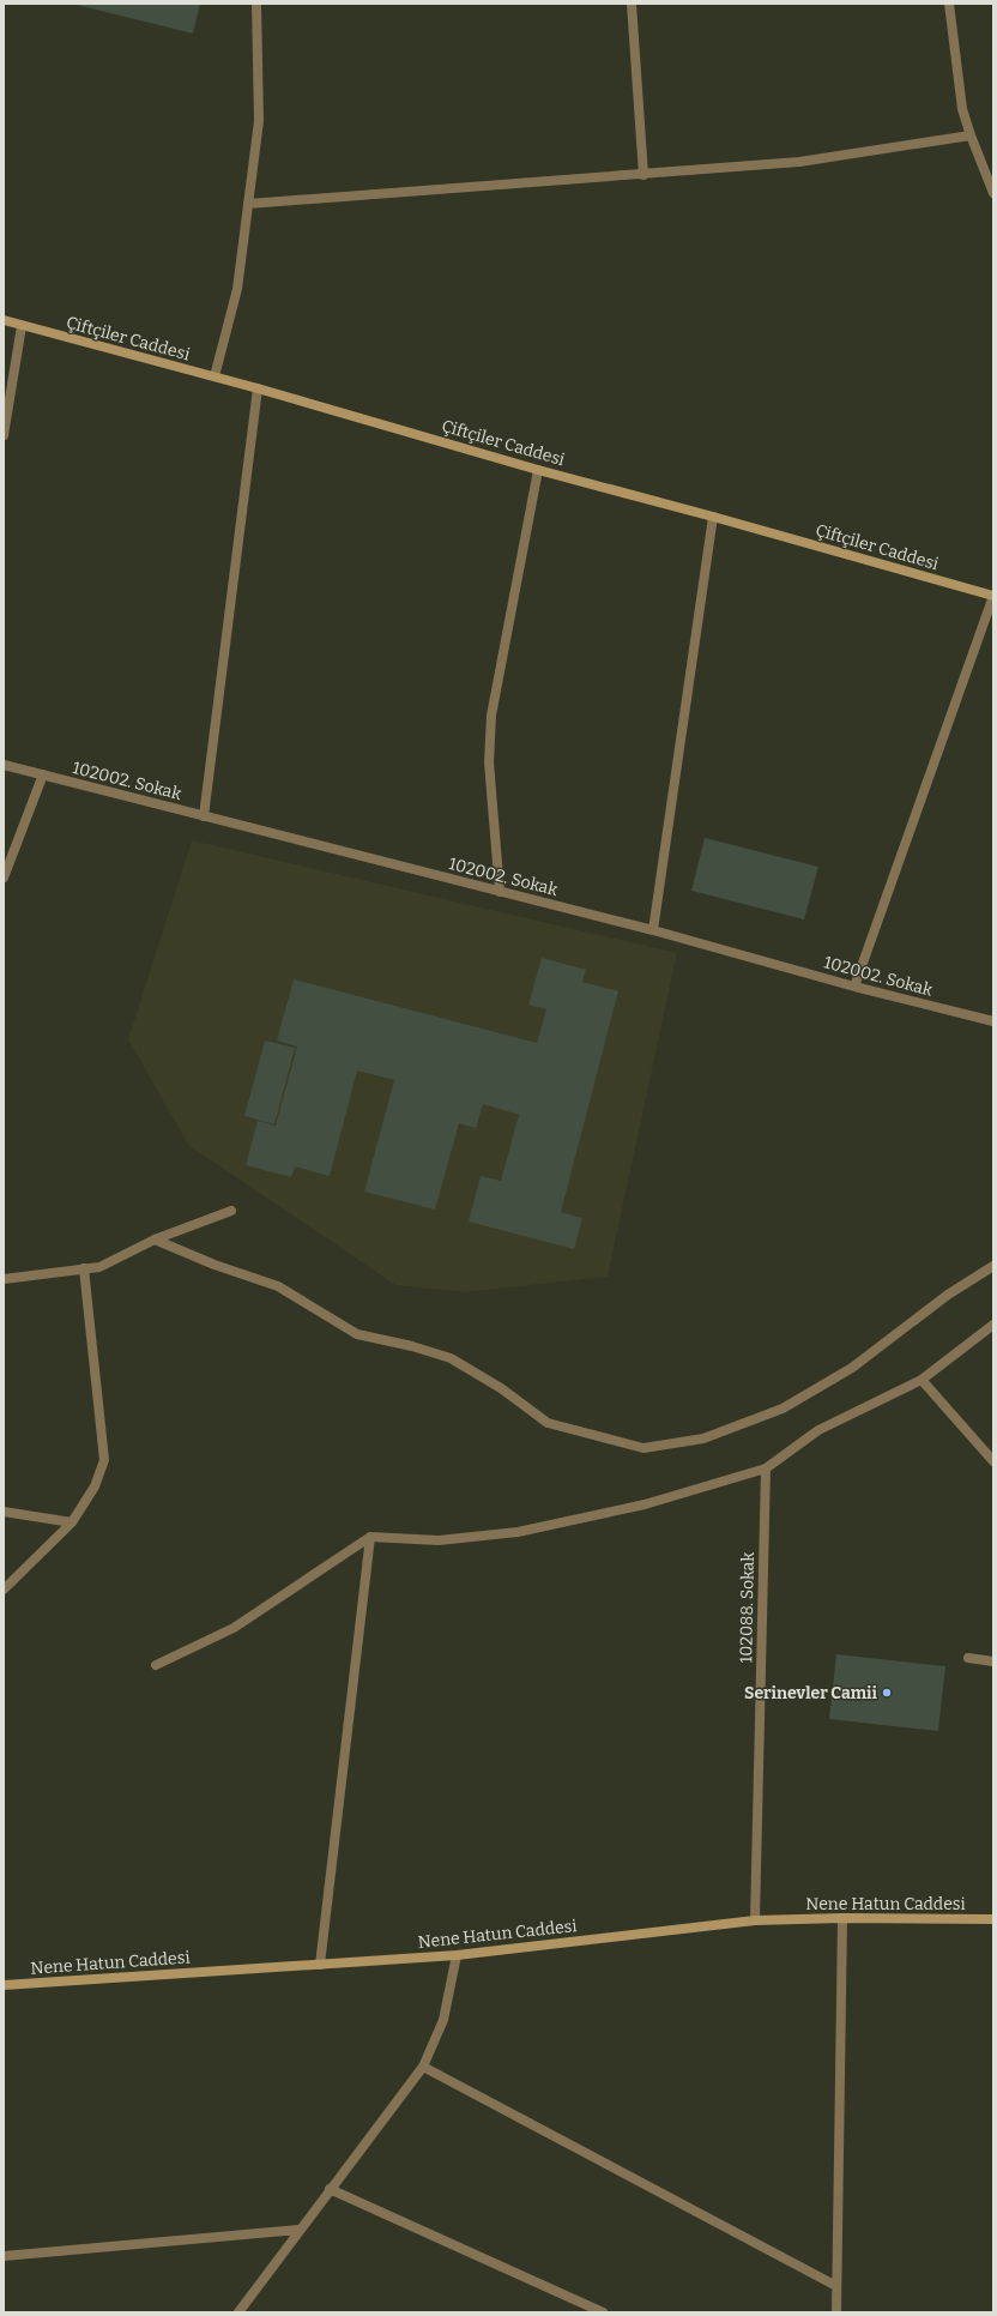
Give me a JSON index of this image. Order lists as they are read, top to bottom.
{
  "streets": {
    "street": [
      "Çiftçiler Caddesi",
      "102002. Sokak",
      "102088. Sokak",
      "Nene Hatun Caddesi"
    ]
  },
  "crossings": [
    ["102088. Sokak", "Nene Hatun Caddesi"]
  ],
  "places": ["Serinevler Camii"]
}
